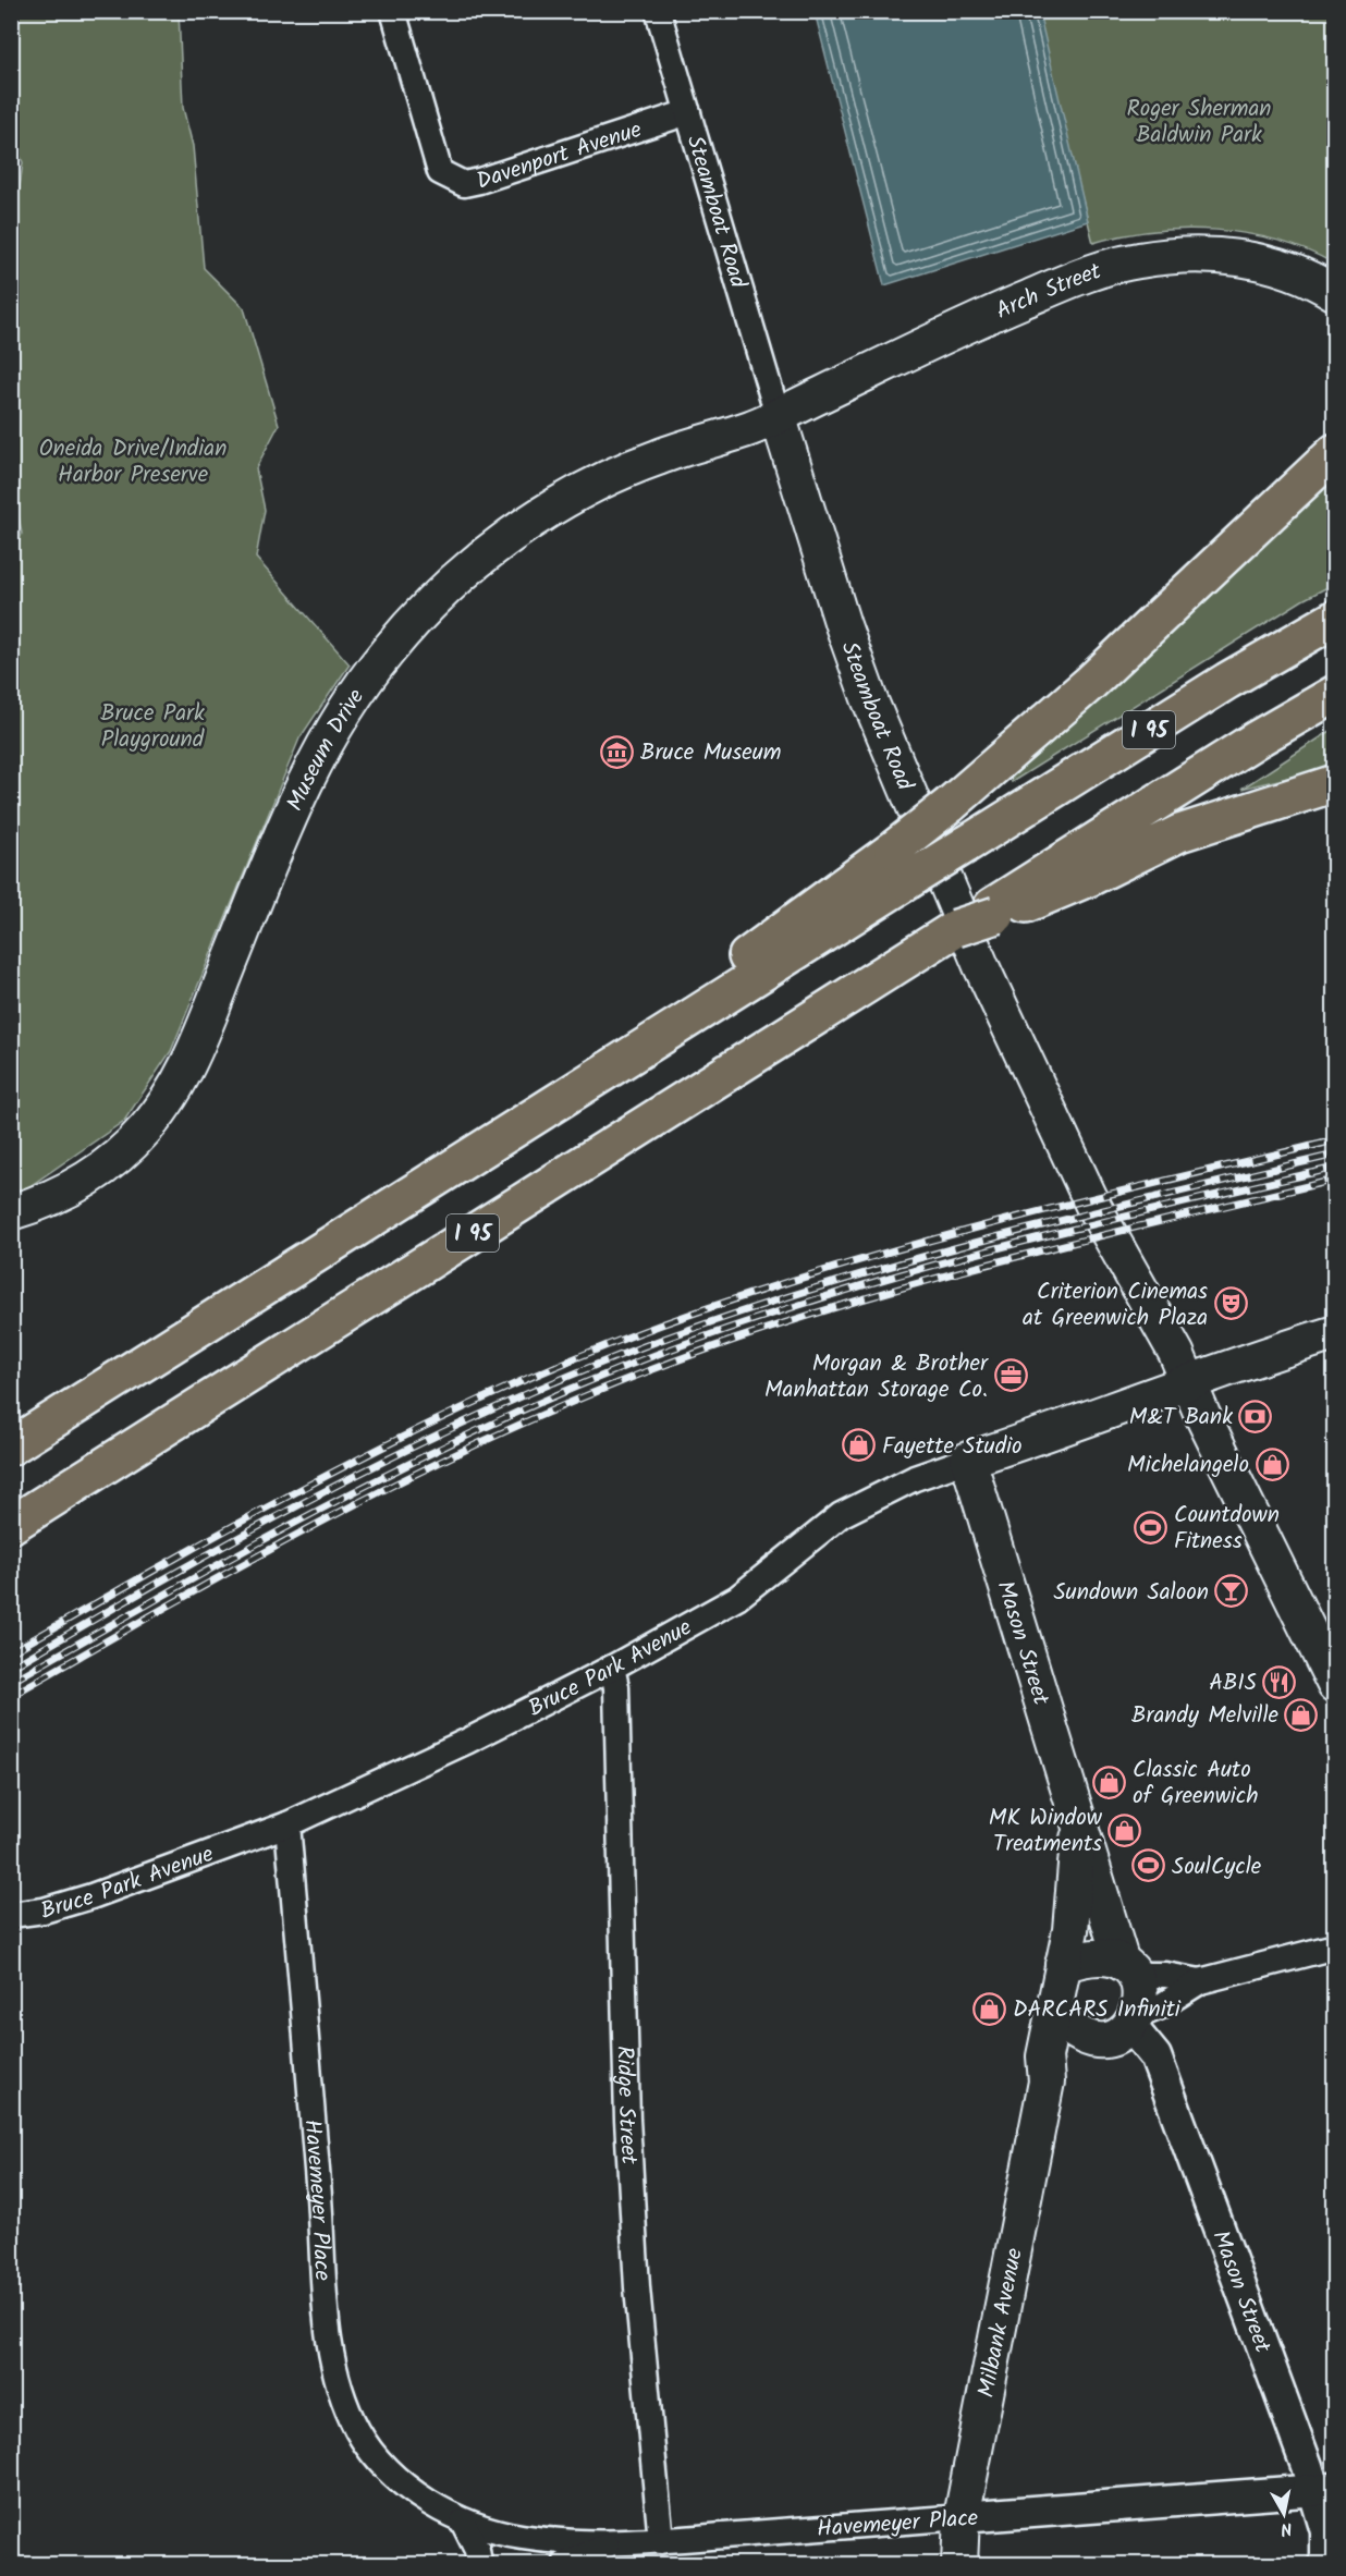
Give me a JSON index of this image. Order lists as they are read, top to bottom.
{
  "streets": {
    "highway": ["I 95"],
    "main road": [
      "Steamboat Road",
      "Arch Street",
      "Museum Drive",
      "Mason Street",
      "Bruce Park Avenue",
      "Milbank Avenue"
    ],
    "street": ["Davenport Avenue", "Ridge Street", "Havemeyer Place"]
  },
  "crossings": [
    ["Davenport Avenue", "Steamboat Road"],
    ["Steamboat Road", "Arch Street"],
    ["Steamboat Road", "Museum Drive"],
    ["Steamboat Road", "Bruce Park Avenue"],
    ["Arch Street", "Museum Drive"],
    ["Mason Street", "Bruce Park Avenue"],
    ["Mason Street", "Havemeyer Place"],
    ["Mason Street", "Milbank Avenue"],
    ["Bruce Park Avenue", "Ridge Street"],
    ["Bruce Park Avenue", "Havemeyer Place"],
    ["Ridge Street", "Havemeyer Place"],
    ["Havemeyer Place", "Milbank Avenue"]
  ],
  "parks": ["Roger Sherman Baldwin Park", "Oneida Drive/Indian Harbor Preserve", "Bruce Park Playground"],
  "places": {
    "museum": ["Bruce Museum"],
    "theatre": ["Criterion Cinemas at Greenwich Plaza"],
    "office": ["Morgan & Brother Manhattan Storage Co."],
    "bank": ["M&T Bank"],
    "shop": [
      "Fayette Studio",
      "Michelangelo",
      "Brandy Melville",
      "Classic Auto of Greenwich",
      "MK Window Treatments",
      "DARCARS Infiniti"
    ],
    "sports": ["Countdown Fitness", "SoulCycle"],
    "bar": ["Sundown Saloon"],
    "restaurant": ["ABIS"]
  },
  "north": "bottom"
}
